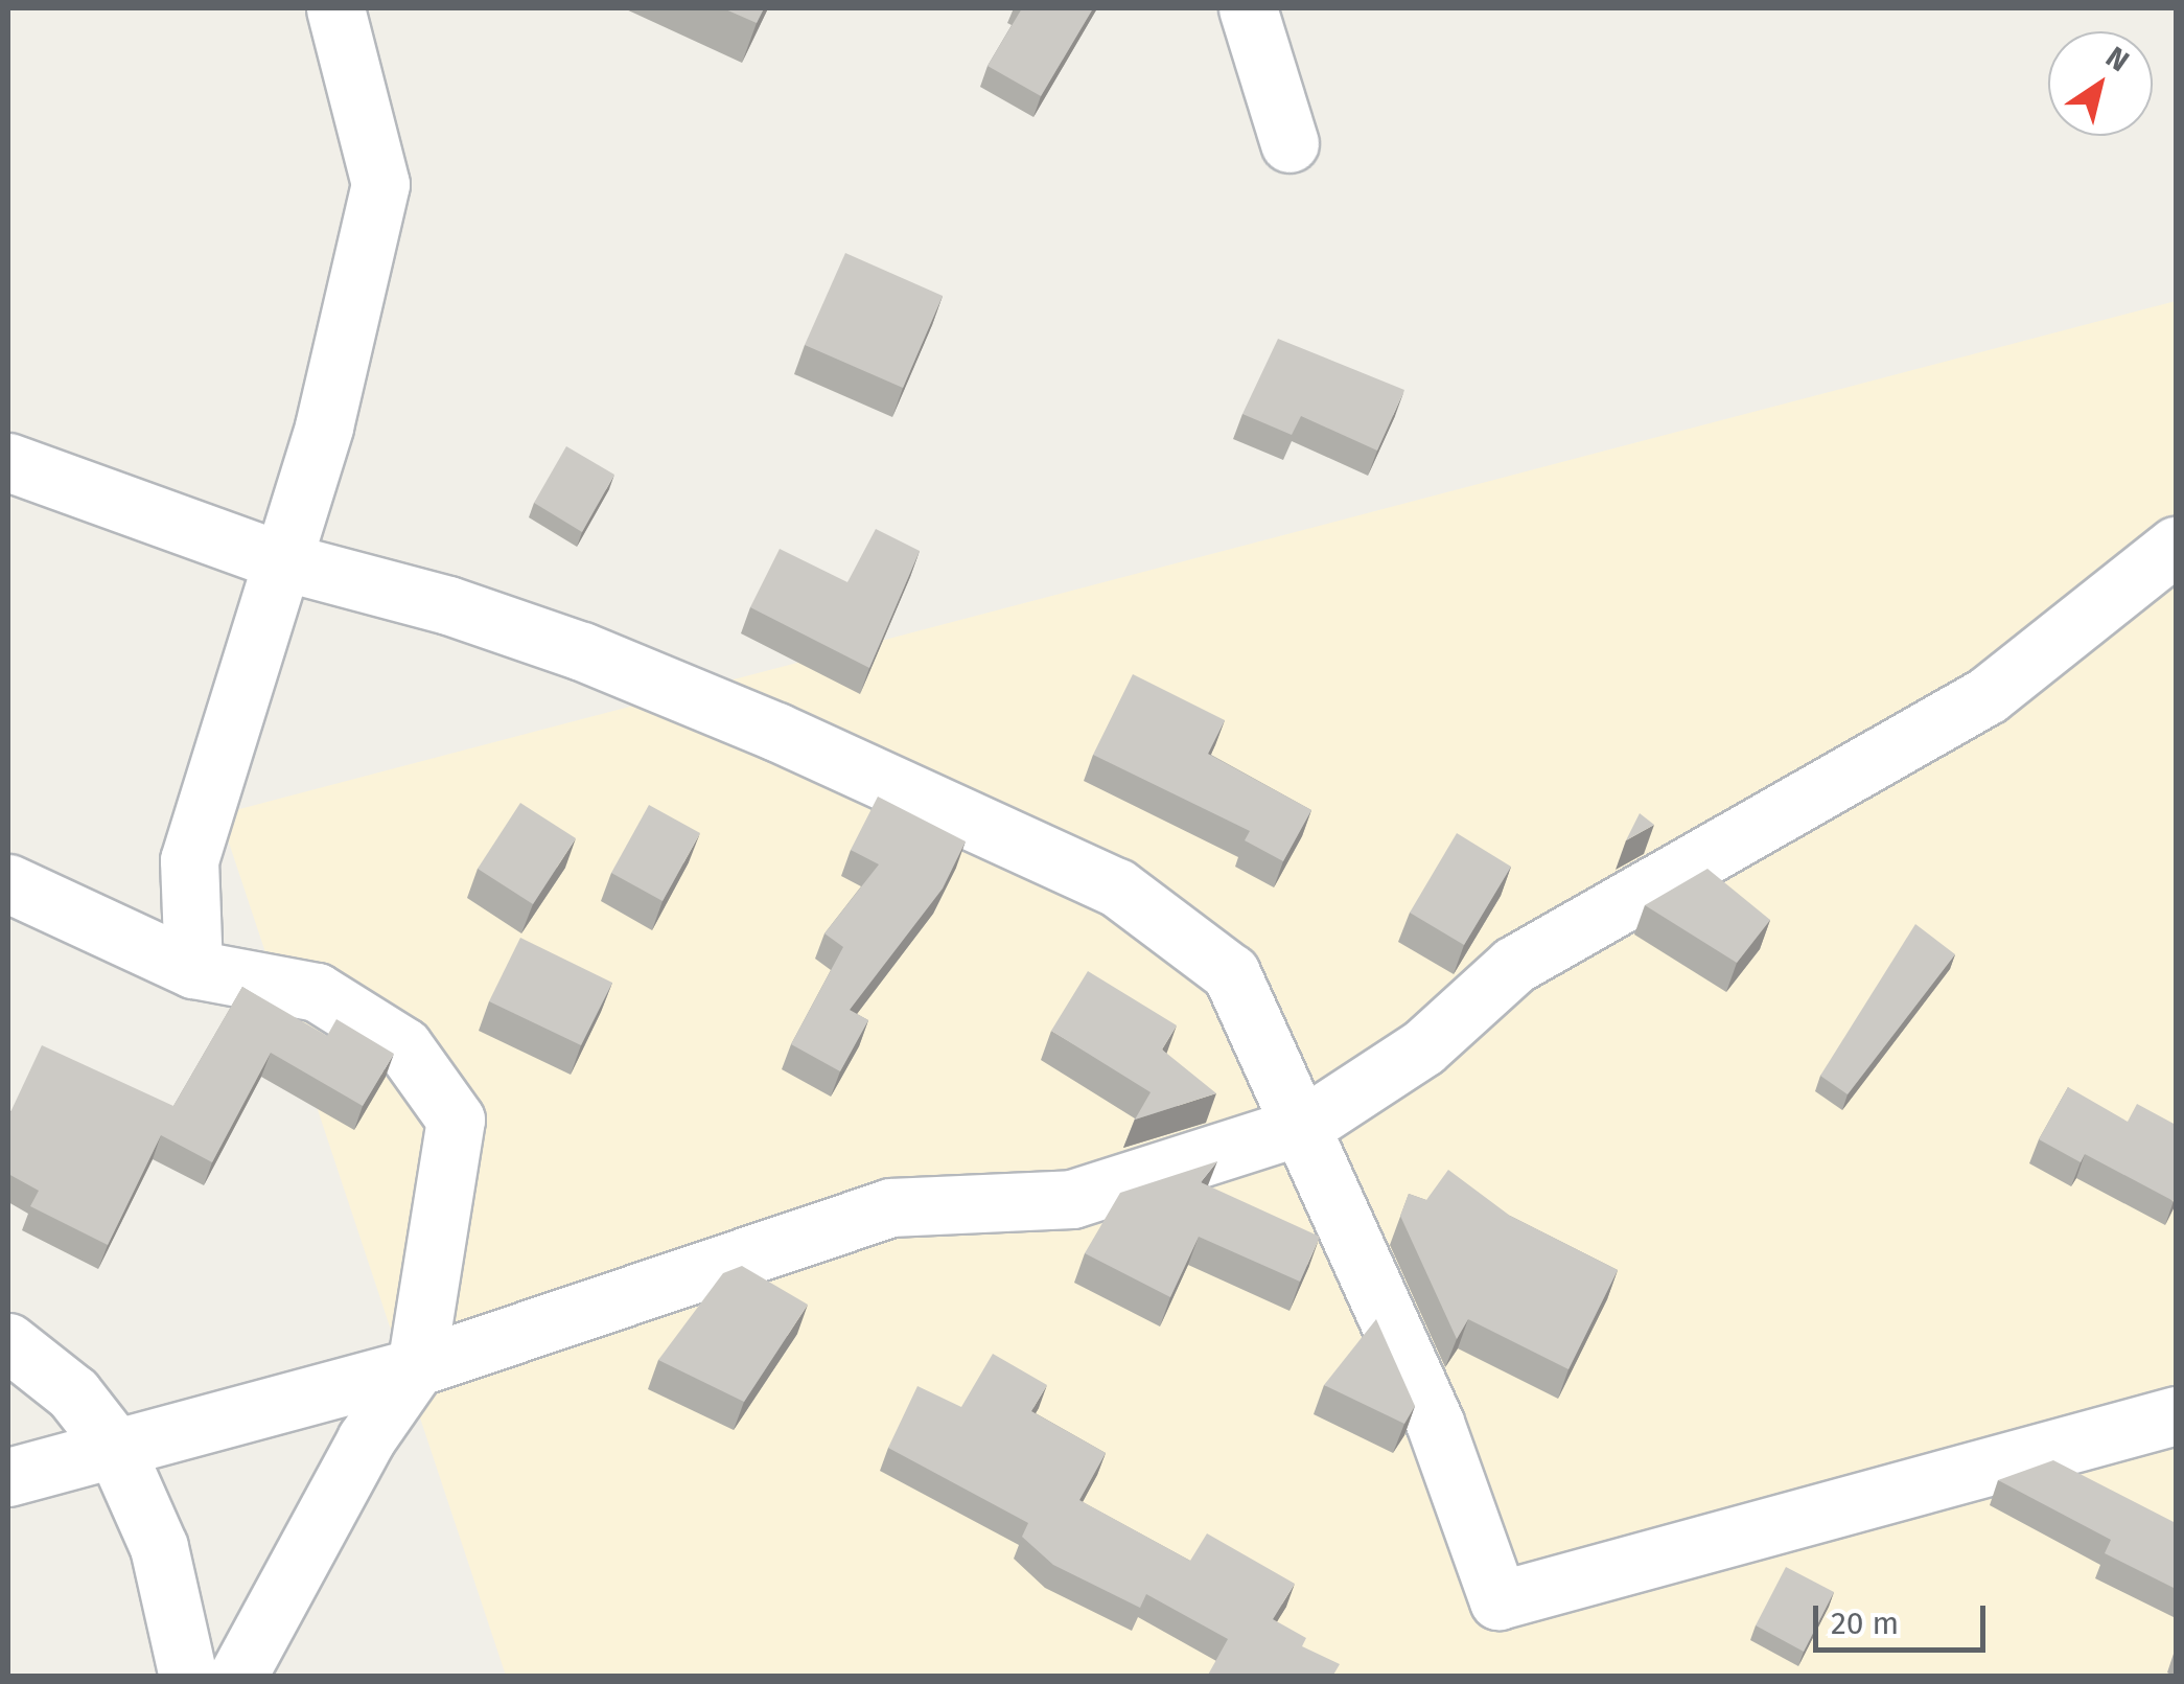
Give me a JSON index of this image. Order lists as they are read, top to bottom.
{
  "scale_bar": "20 m",
  "north": "top right"
}
